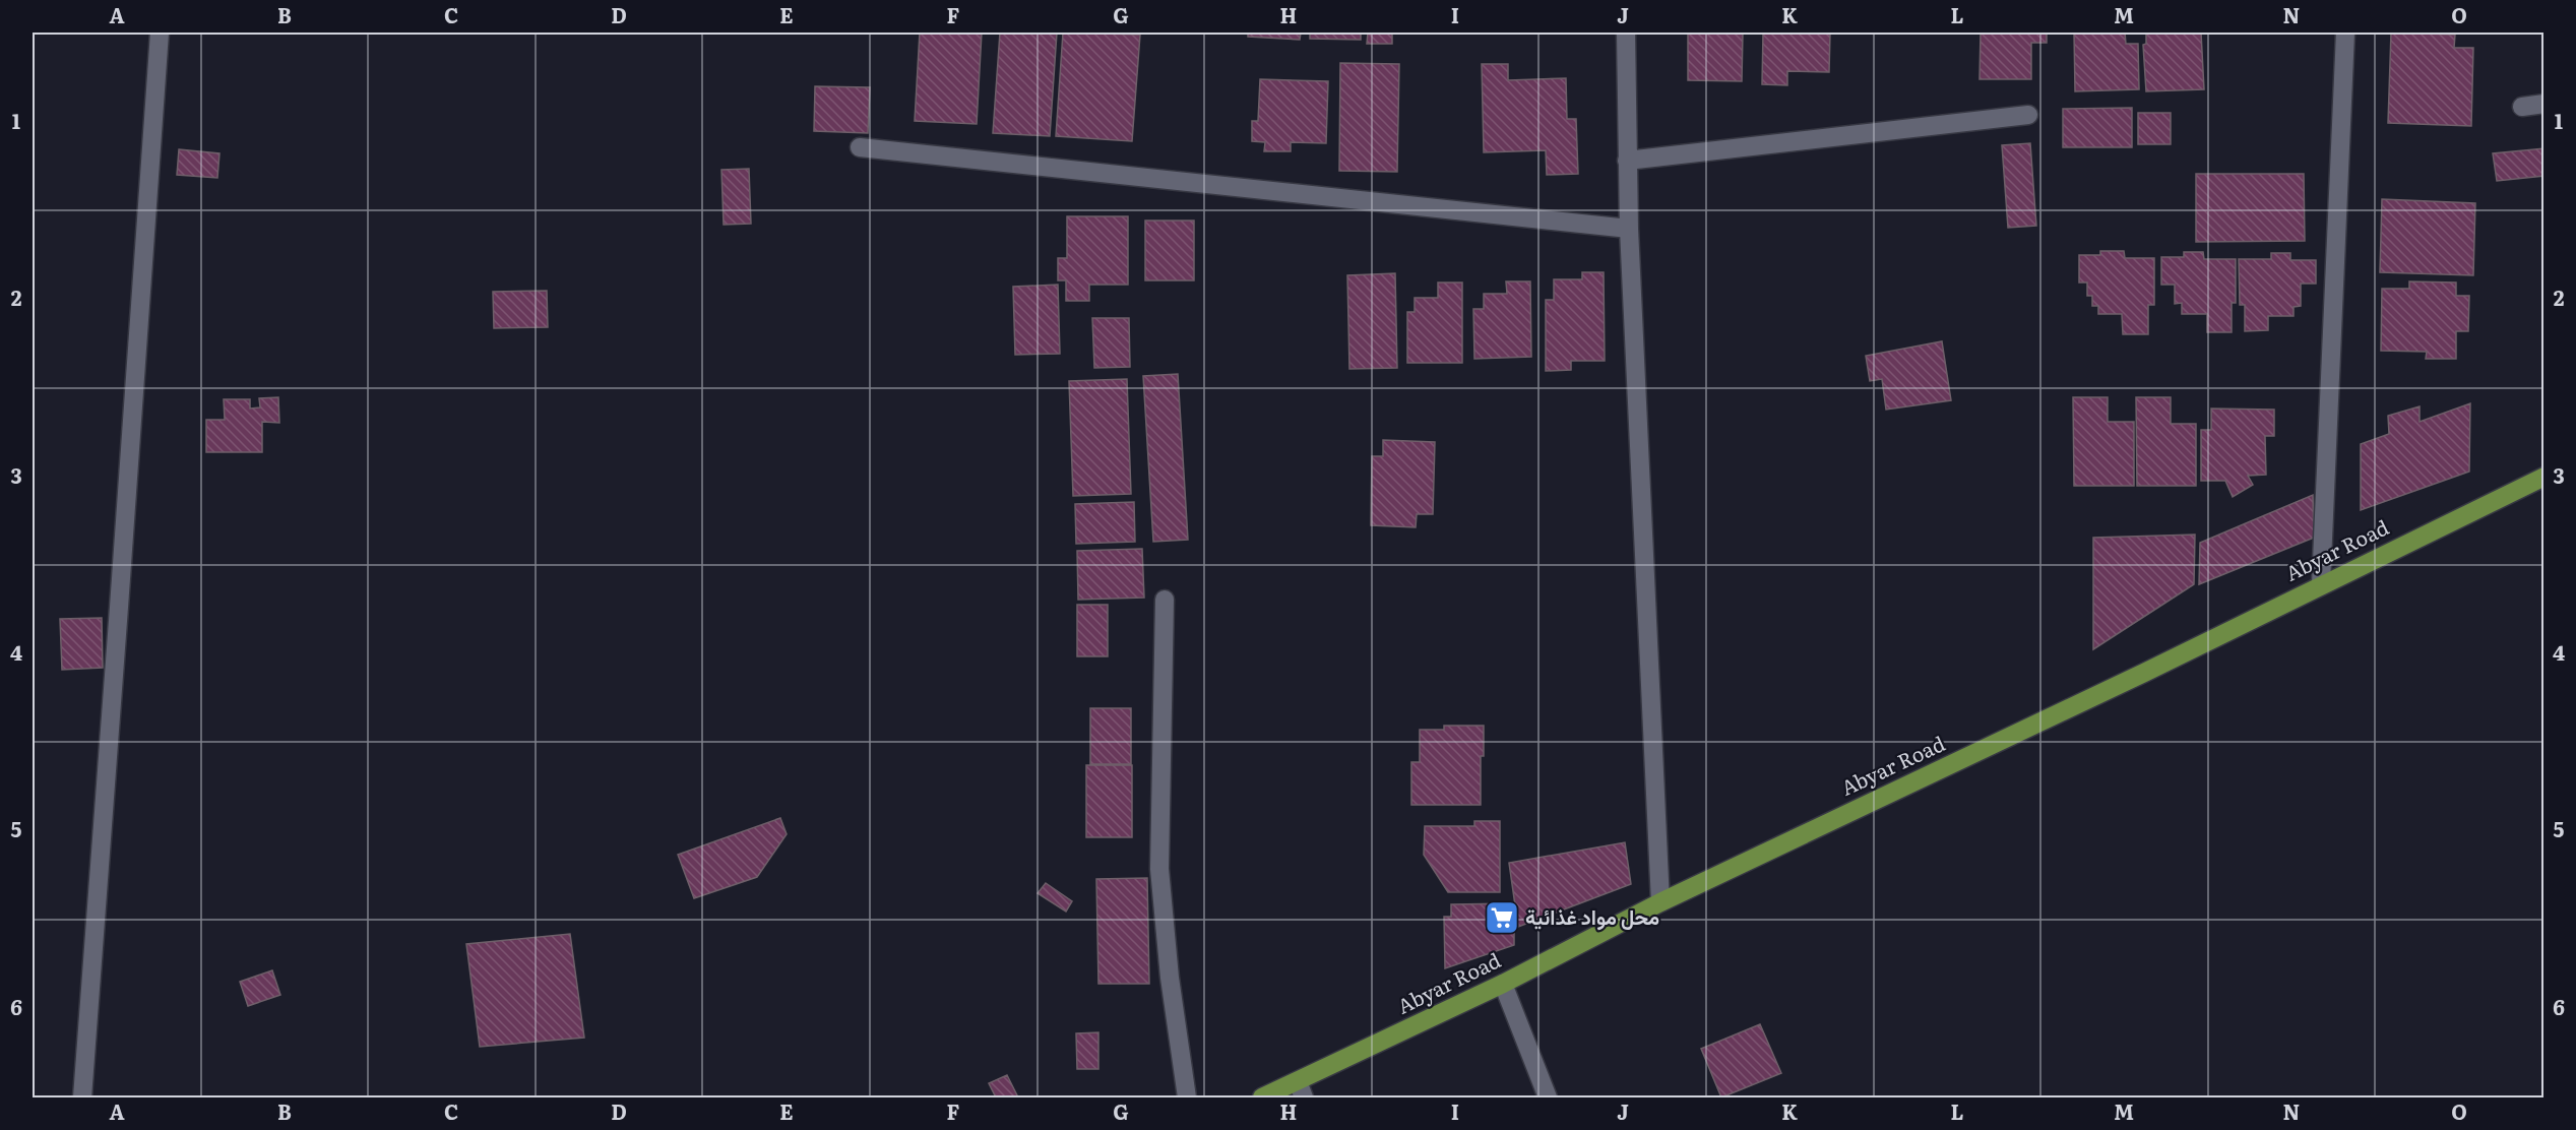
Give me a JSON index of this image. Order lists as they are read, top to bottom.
{
  "streets": {
    "main road": ["Abyar Road"]
  },
  "places": {
    "supermarket": ["محل مواد غذائية"]
  },
  "grid": {
    "columns": [
      "A",
      "B",
      "C",
      "D",
      "E",
      "F",
      "G",
      "H",
      "I",
      "J",
      "K",
      "L",
      "M",
      "N",
      "O"
    ],
    "rows": [
      "1",
      "2",
      "3",
      "4",
      "5",
      "6"
    ]
  }
}
